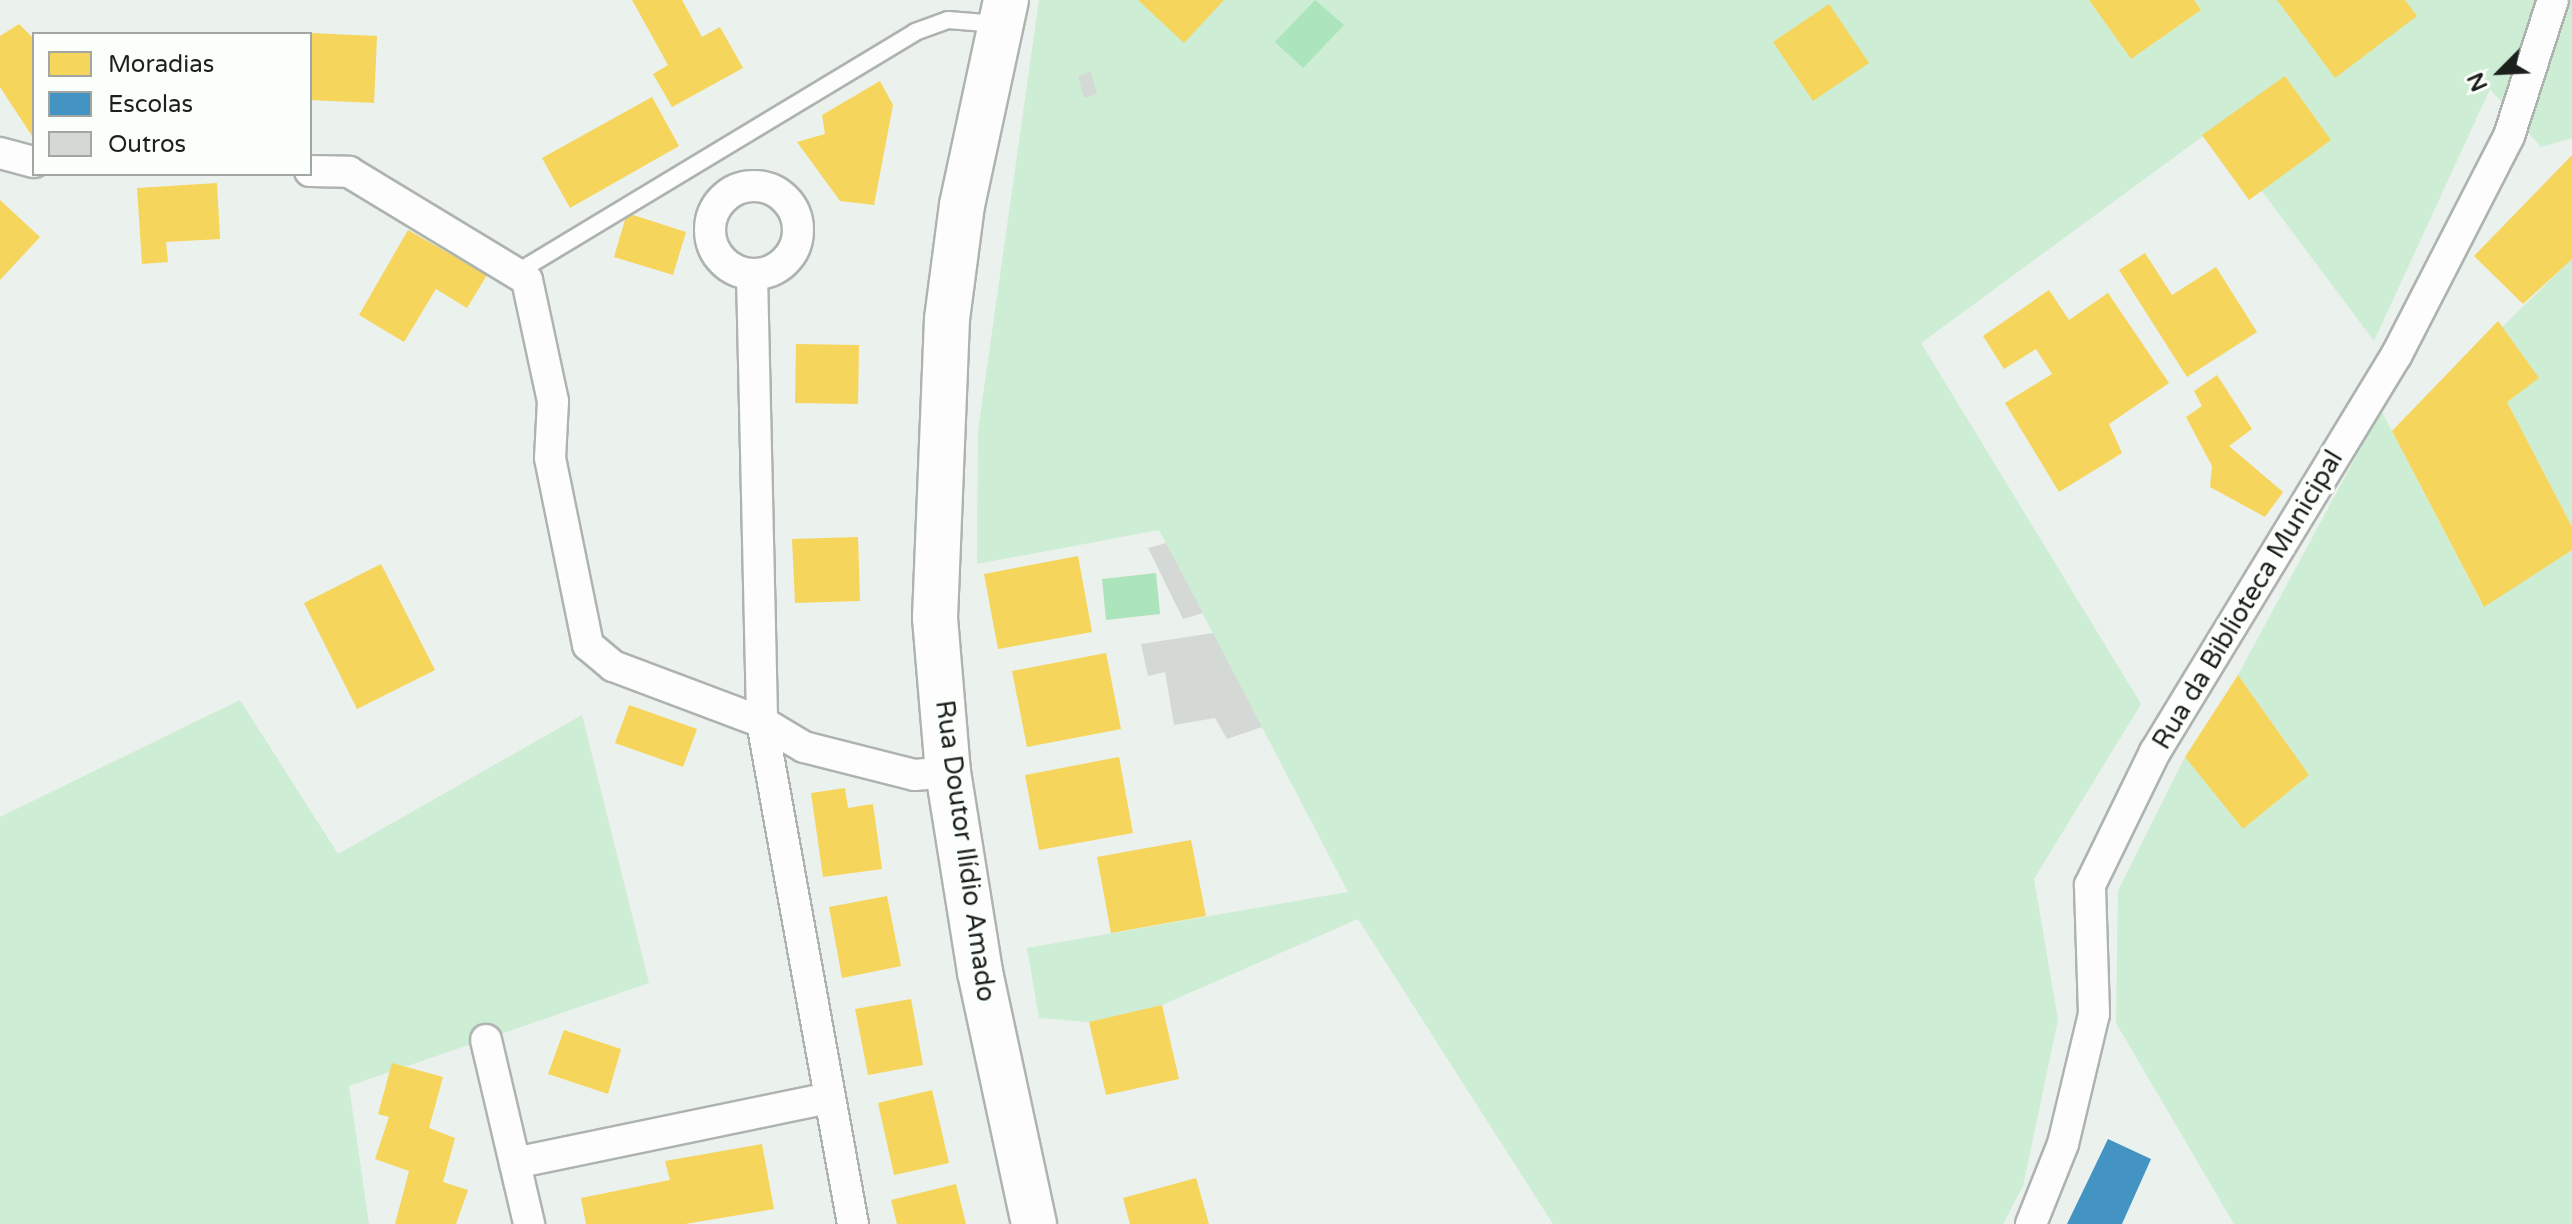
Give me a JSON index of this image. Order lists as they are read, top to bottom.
{
  "streets": {
    "street": ["Rua da Biblioteca Municipal", "Rua Doutor Ilídio Amado"]
  },
  "legend": ["Moradias", "Escolas", "Outros"],
  "north": "bottom left"
}
